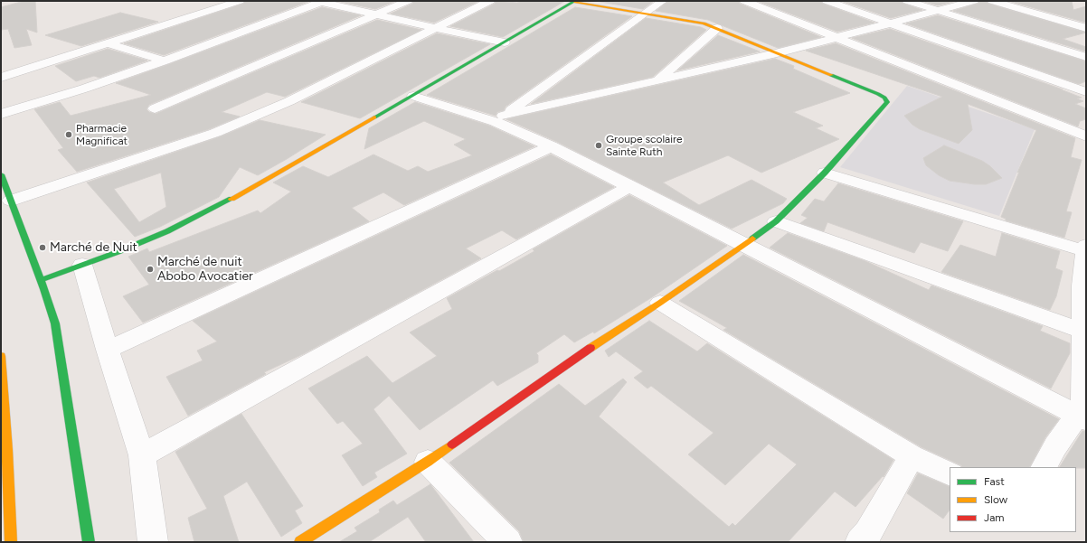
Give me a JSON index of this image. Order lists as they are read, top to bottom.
{
  "places": [
    "Pharmacie Magnificat",
    "Groupe scolaire Sainte Ruth",
    "Marché de Nuit",
    "Marché de nuit Abobo Avocatier"
  ],
  "legend": ["Fast", "Slow", "Jam"]
}
